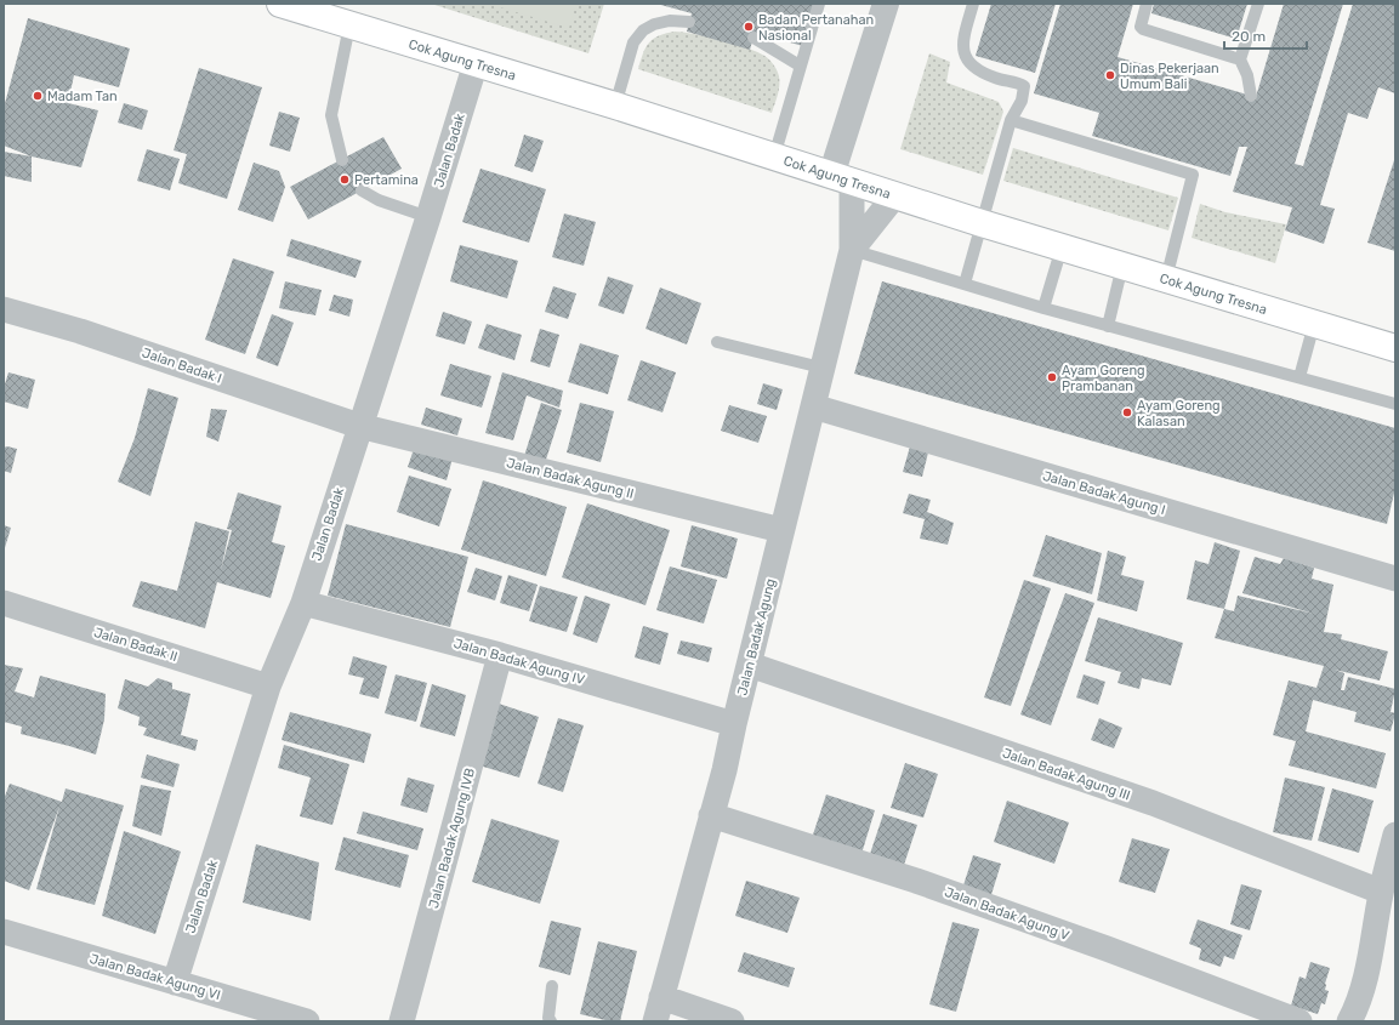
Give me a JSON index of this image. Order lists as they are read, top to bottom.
{
  "streets": {
    "main road": ["Cok Agung Tresna"],
    "street": [
      "Jalan Badak",
      "Jalan Badak I",
      "Jalan Badak Agung II",
      "Jalan Badak Agung I",
      "Jalan Badak Agung",
      "Jalan Badak II",
      "Jalan Badak Agung IV",
      "Jalan Badak Agung III",
      "Jalan Badak Agung IVB",
      "Jalan Badak Agung V",
      "Jalan Badak Agung VI"
    ]
  },
  "crossings": [
    ["Cok Agung Tresna", "Jalan Badak"],
    ["Cok Agung Tresna", "Jalan Badak Agung"],
    ["Jalan Badak", "Jalan Badak I"],
    ["Jalan Badak", "Jalan Badak Agung II"],
    ["Jalan Badak", "Jalan Badak II"],
    ["Jalan Badak", "Jalan Badak Agung IV"],
    ["Jalan Badak", "Jalan Badak Agung VI"],
    ["Jalan Badak I", "Jalan Badak Agung II"],
    ["Jalan Badak Agung II", "Jalan Badak Agung"],
    ["Jalan Badak Agung I", "Jalan Badak Agung"],
    ["Jalan Badak Agung", "Jalan Badak Agung IV"],
    ["Jalan Badak Agung", "Jalan Badak Agung III"],
    ["Jalan Badak Agung", "Jalan Badak Agung V"],
    ["Jalan Badak Agung IV", "Jalan Badak Agung IVB"]
  ],
  "places": [
    "Badan Pertanahan Nasional",
    "Dinas Pekerjaan Umum Bali",
    "Madam Tan",
    "Pertamina",
    "Ayam Goreng Prambanan",
    "Ayam Goreng Kalasan"
  ],
  "scale_bar": "20 m"
}
